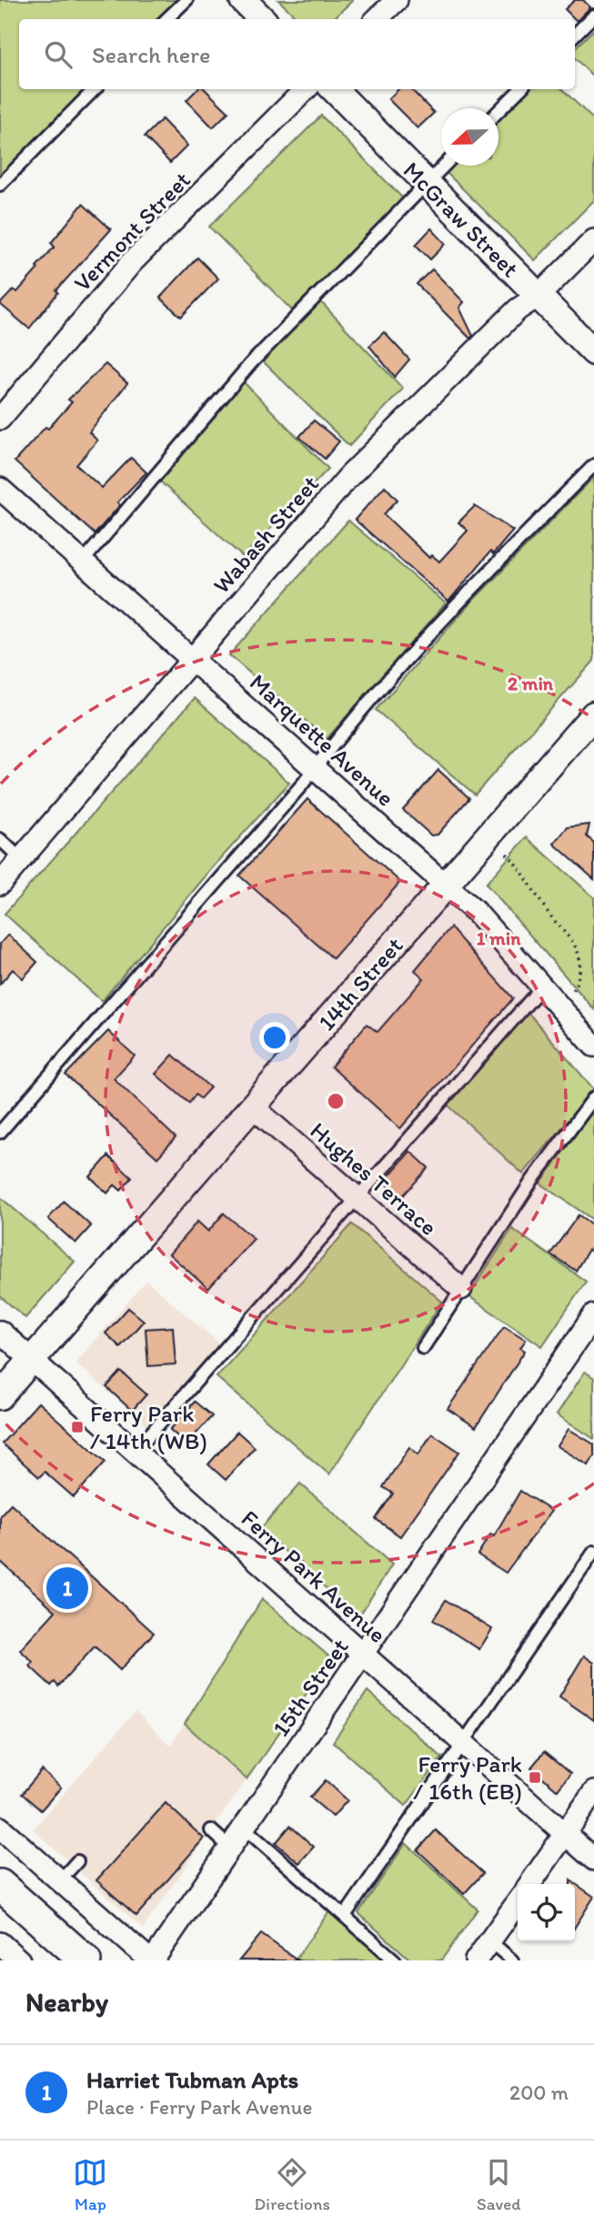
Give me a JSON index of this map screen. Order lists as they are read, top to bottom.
{
  "streets": {
    "street": [
      "McGraw Street",
      "Vermont Street",
      "Wabash Street",
      "Marquette Avenue",
      "14th Street",
      "Hughes Terrace",
      "Ferry Park Avenue",
      "15th Street"
    ]
  },
  "crossings": [
    ["McGraw Street", "Wabash Street"],
    ["Wabash Street", "Marquette Avenue"],
    ["Marquette Avenue", "14th Street"],
    ["14th Street", "Hughes Terrace"],
    ["14th Street", "Ferry Park Avenue"],
    ["Ferry Park Avenue", "15th Street"]
  ],
  "places": {
    "transit": ["Ferry Park / 14th (WB)", "Ferry Park / 16th (EB)"]
  },
  "north": "left",
  "page": {
    "search": "Search here",
    "pins": "1",
    "heading": "Nearby",
    "list": [
      {
        "mark": "1",
        "name": "Harriet Tubman Apts",
        "note": "Place · Ferry Park Avenue",
        "value": "200 m"
      }
    ],
    "nav": ["Map", "Directions", "Saved"]
  },
  "rings": ["2 min", "1 min"]
}
